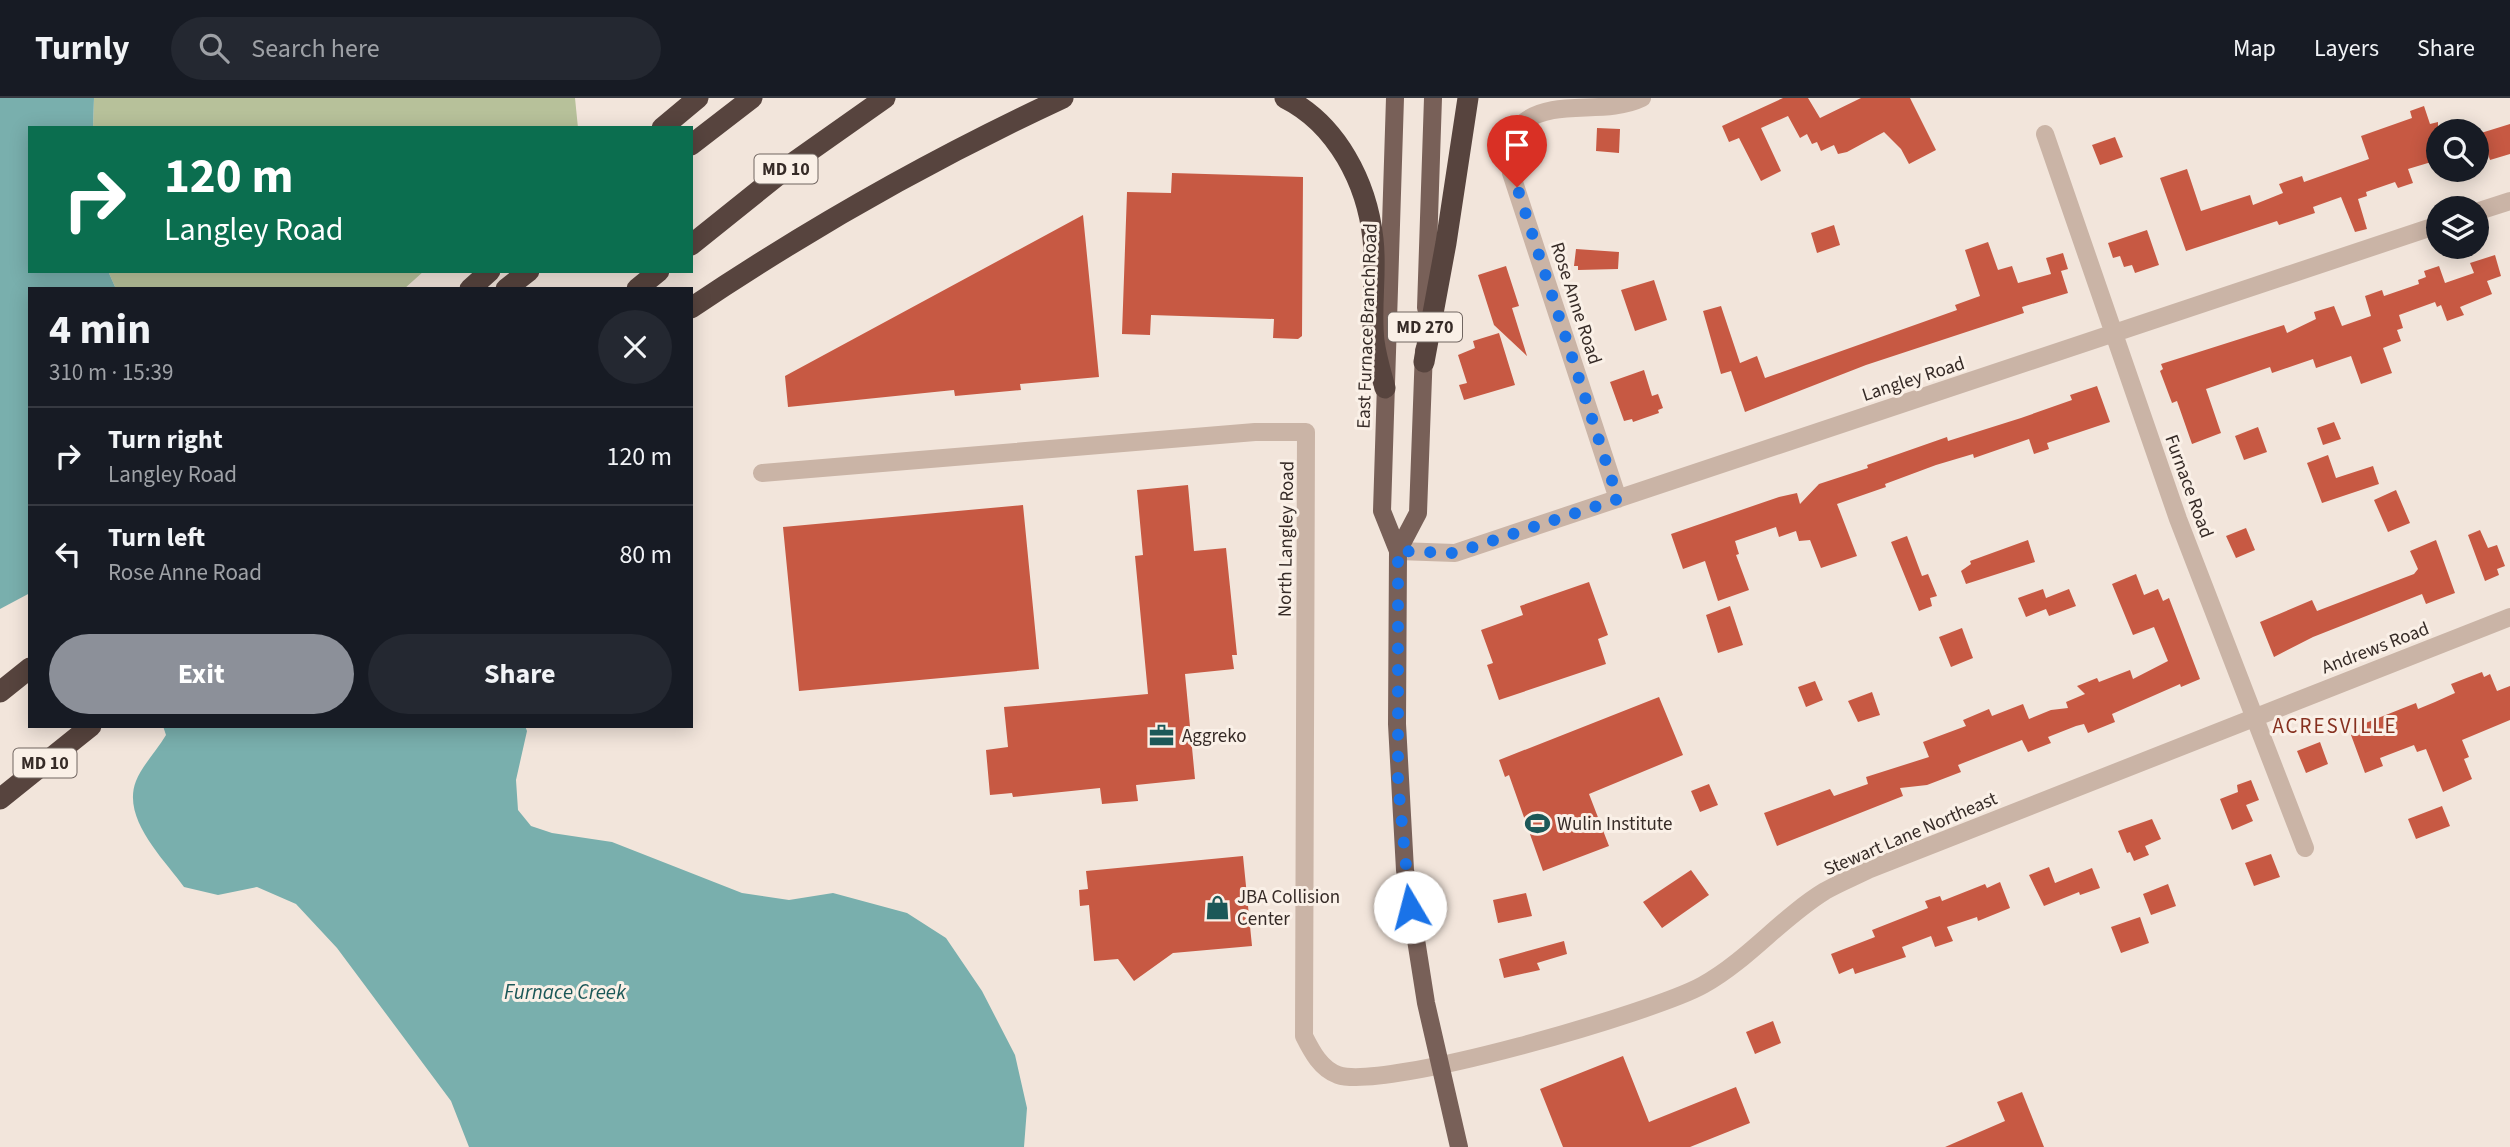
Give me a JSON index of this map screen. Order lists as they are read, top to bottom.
{
  "streets": {
    "highway": ["MD 10"],
    "main road": ["East Furnace Branch Road", "MD 270"],
    "street": [
      "Rose Anne Road",
      "Langley Road",
      "Furnace Road",
      "North Langley Road",
      "Andrews Road",
      "Stewart Lane Northeast"
    ]
  },
  "crossings": [
    ["Rose Anne Road", "Langley Road"],
    ["East Furnace Branch Road", "Langley Road"],
    ["East Furnace Branch Road", "North Langley Road"],
    ["East Furnace Branch Road", "Stewart Lane Northeast"],
    ["Langley Road", "Furnace Road"],
    ["Furnace Road", "Andrews Road"],
    ["Furnace Road", "Stewart Lane Northeast"],
    ["North Langley Road", "Stewart Lane Northeast"],
    ["Andrews Road", "Stewart Lane Northeast"]
  ],
  "districts": ["ACRESVILLE"],
  "water": ["Furnace Creek"],
  "places": {
    "office": ["Aggreko"],
    "sports": ["Wulin Institute"],
    "shop": ["JBA Collision Center"]
  },
  "page": {
    "header": "Turnly",
    "search": "Search here",
    "nav": ["Map", "Layers", "Share"],
    "turn": ["120 m", "Langley Road"],
    "heading": ["4 min", "310 m · 15:39"],
    "list": [
      {
        "name": "Turn right",
        "note": "Langley Road",
        "value": "120 m"
      },
      {
        "name": "Turn left",
        "note": "Rose Anne Road",
        "value": "80 m"
      }
    ],
    "buttons": ["Exit", "Share"]
  }
}
